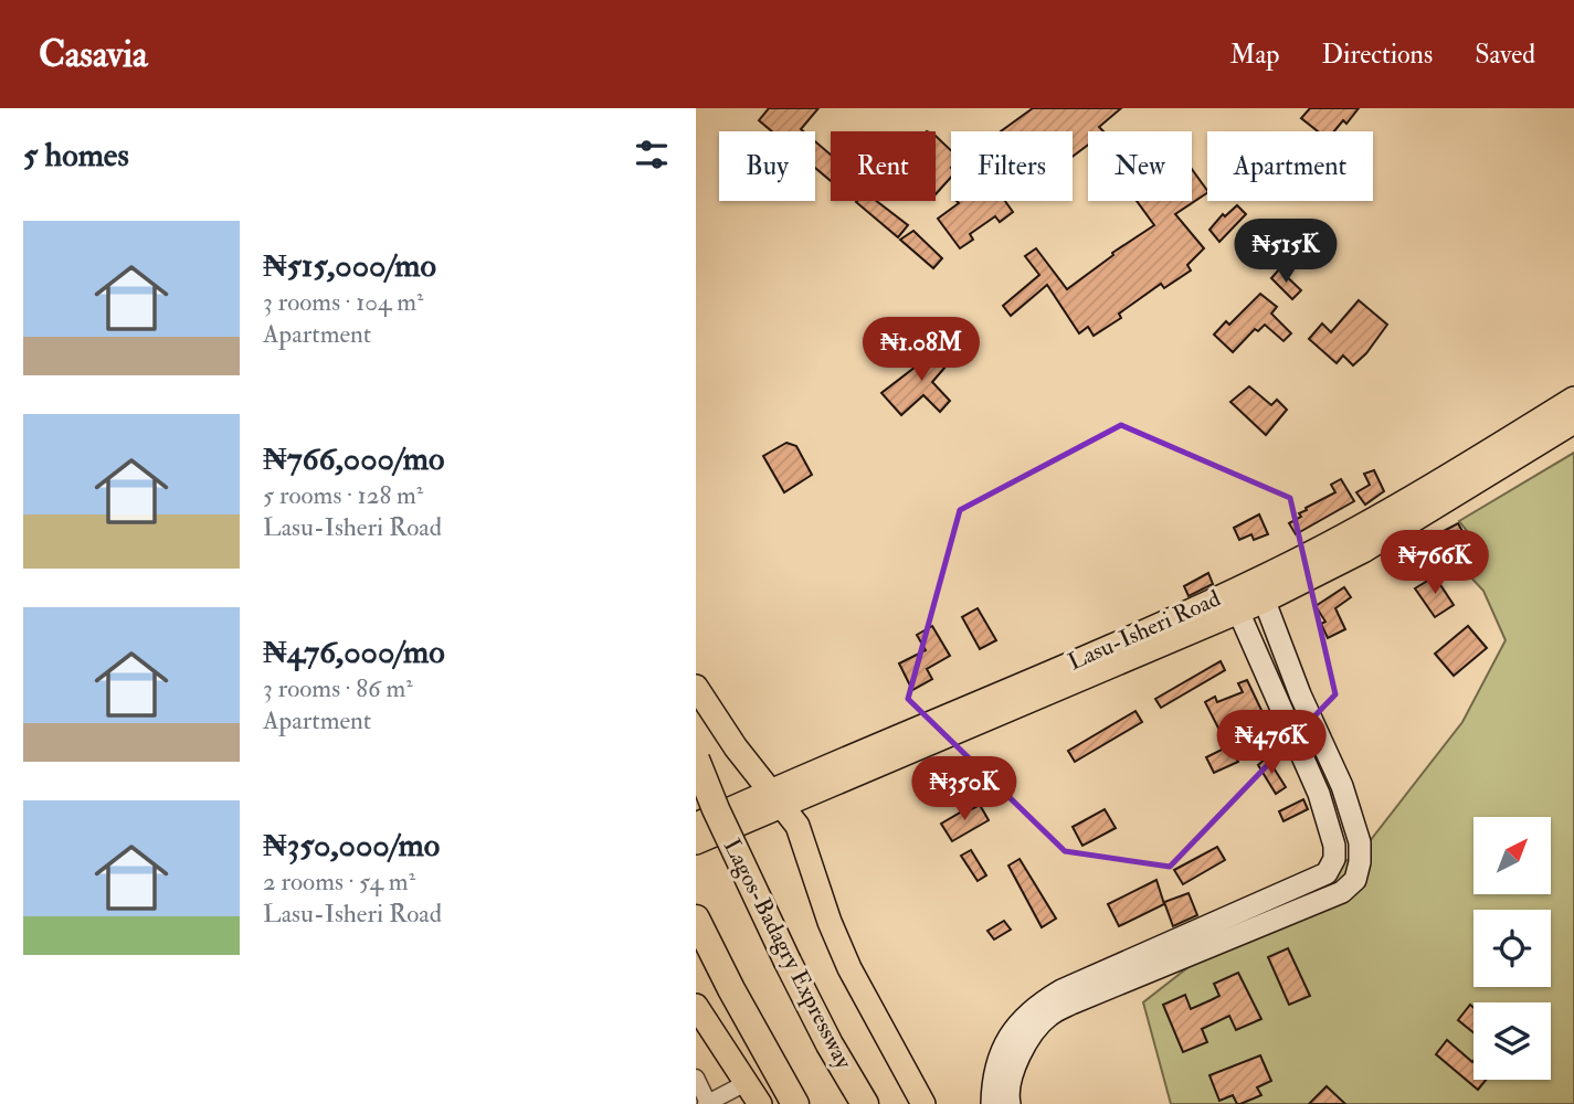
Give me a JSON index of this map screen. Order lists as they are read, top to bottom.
{
  "streets": {
    "highway": ["Lagos-Badagry Expressway"],
    "main road": ["Lasu-Isheri Road"]
  },
  "north": "top right",
  "page": {
    "header": "Casavia",
    "nav": ["Map", "Directions", "Saved"],
    "heading": "5 homes",
    "chip": [
      "Buy",
      "Rent",
      "Filters",
      "New",
      "Apartment"
    ],
    "list": [
      {
        "name": "₦515,000/mo",
        "note": "3 rooms · 104 m² · Apartment"
      },
      {
        "name": "₦766,000/mo",
        "note": "5 rooms · 128 m² · Lasu-Isheri Road"
      },
      {
        "name": "₦476,000/mo",
        "note": "3 rooms · 86 m² · Apartment"
      },
      {
        "name": "₦350,000/mo",
        "note": "2 rooms · 54 m² · Lasu-Isheri Road"
      }
    ],
    "price": [
      "₦515K",
      "₦1.08M",
      "₦766K",
      "₦476K",
      "₦350K"
    ]
  }
}
